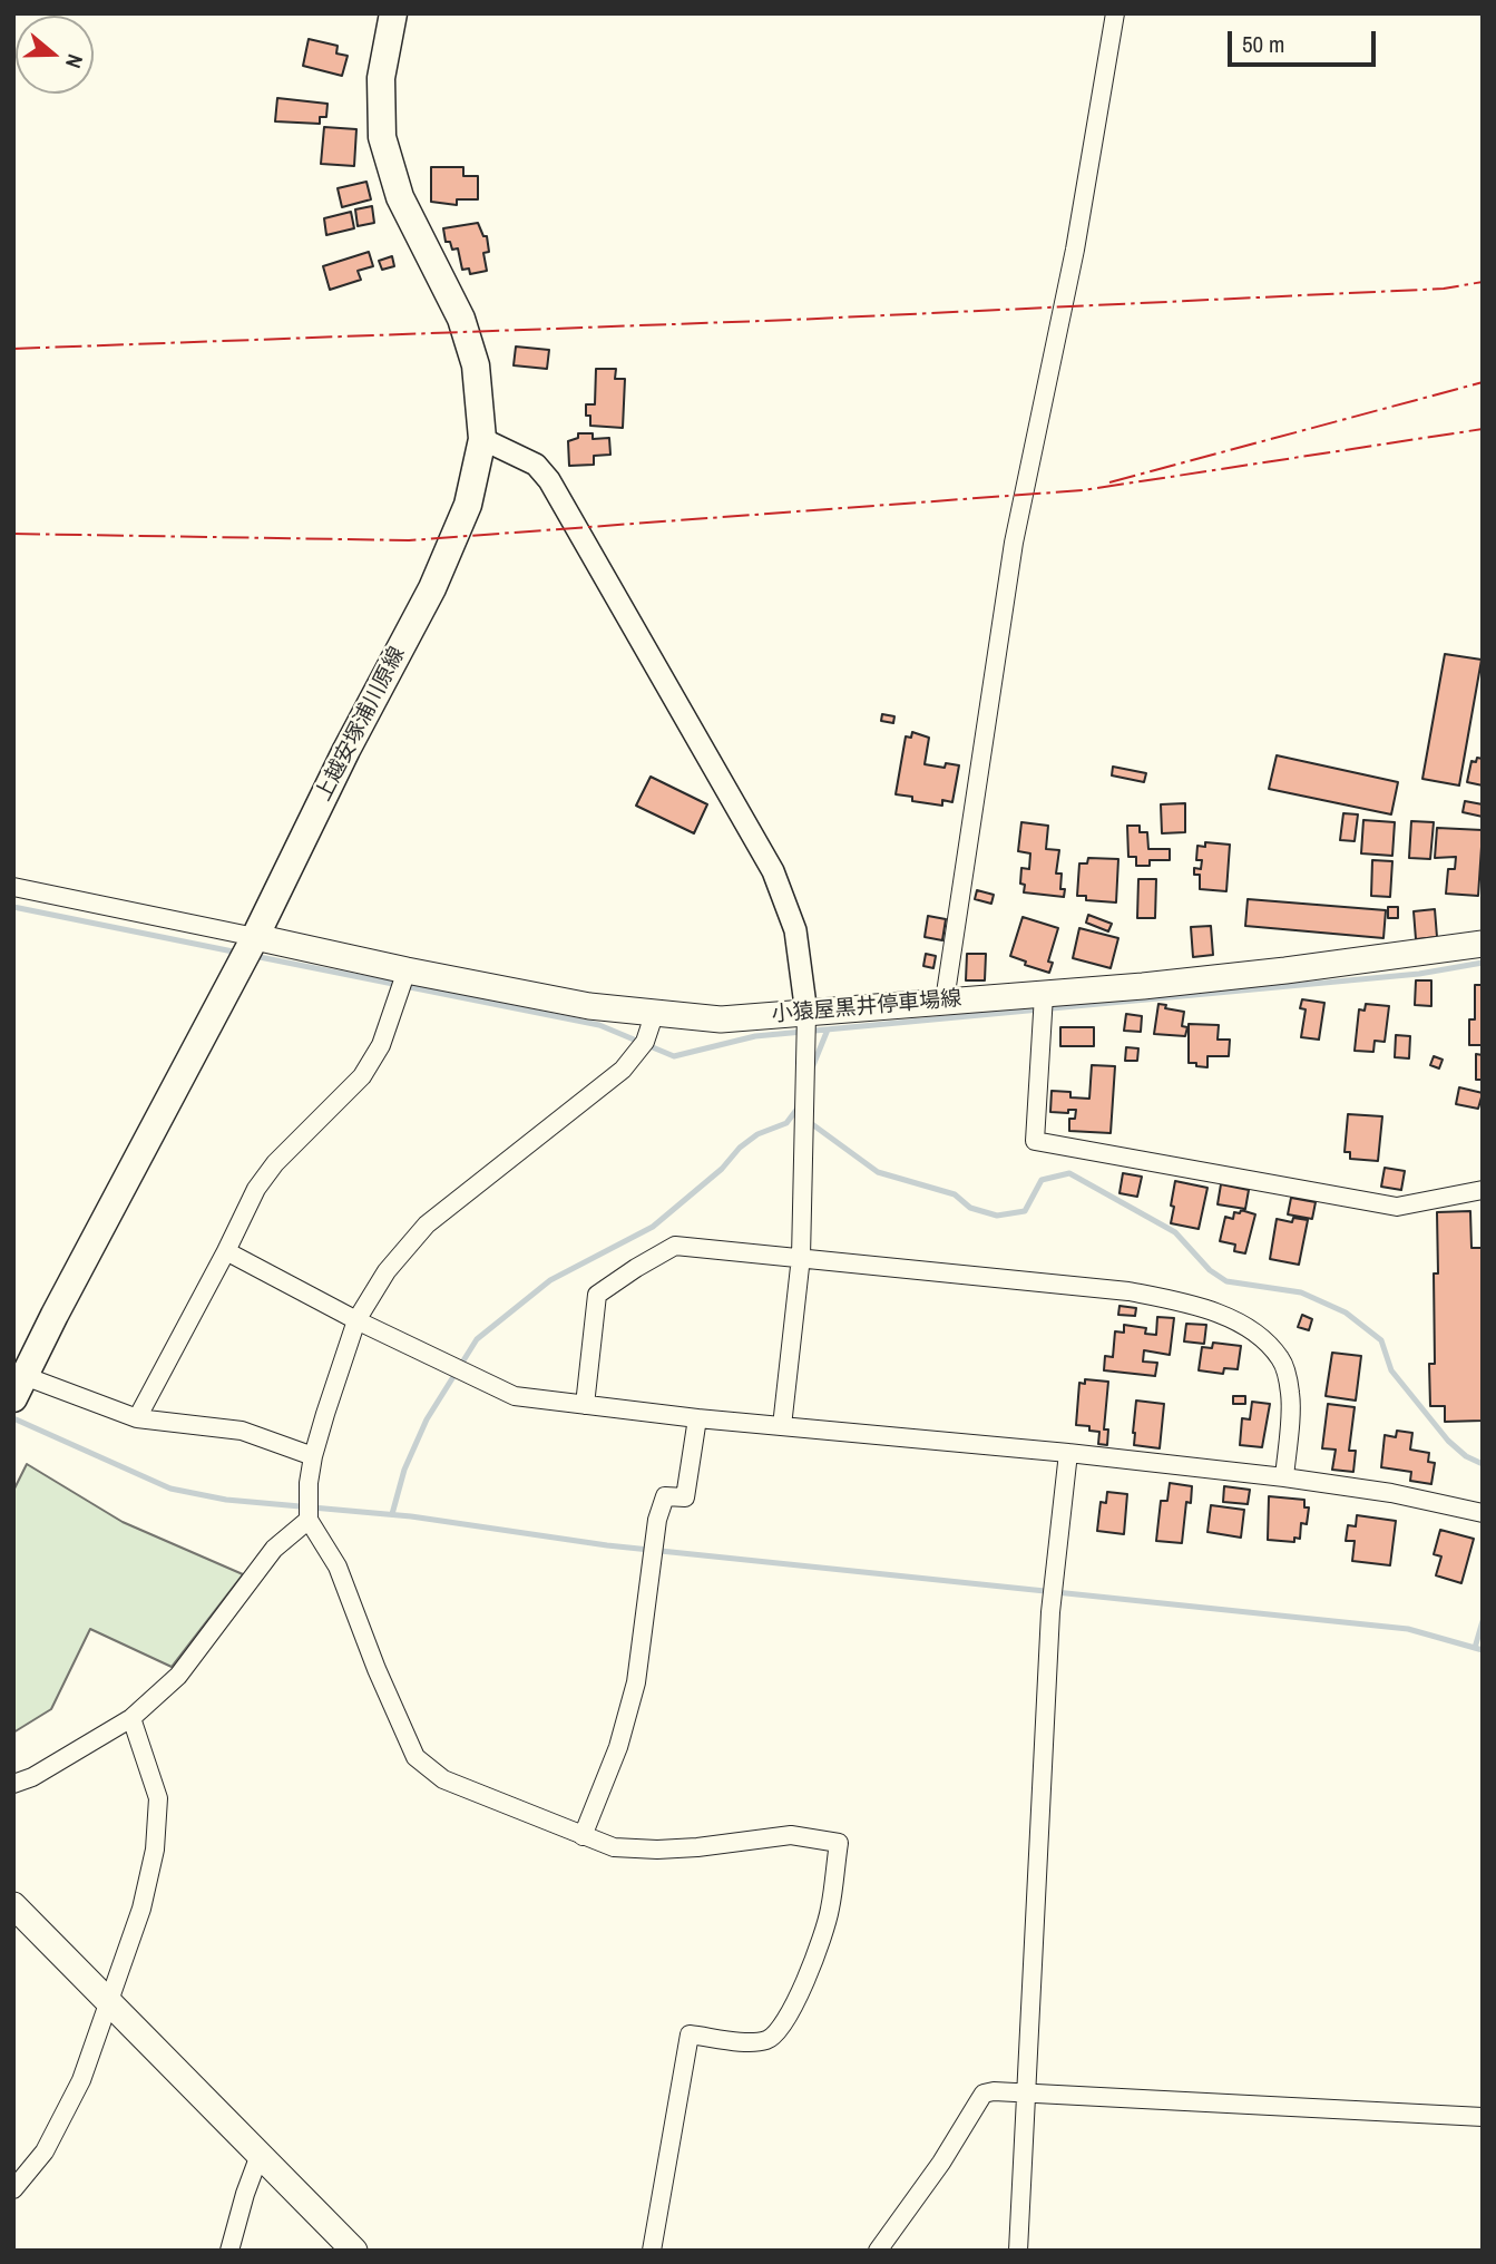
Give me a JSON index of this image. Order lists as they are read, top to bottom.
{
  "streets": {
    "main road": ["上越安塚浦川原線", "小猿屋黒井停車場線"]
  },
  "crossings": [
    ["上越安塚浦川原線", "小猿屋黒井停車場線"]
  ],
  "scale_bar": "50 m",
  "north": "right"
}
